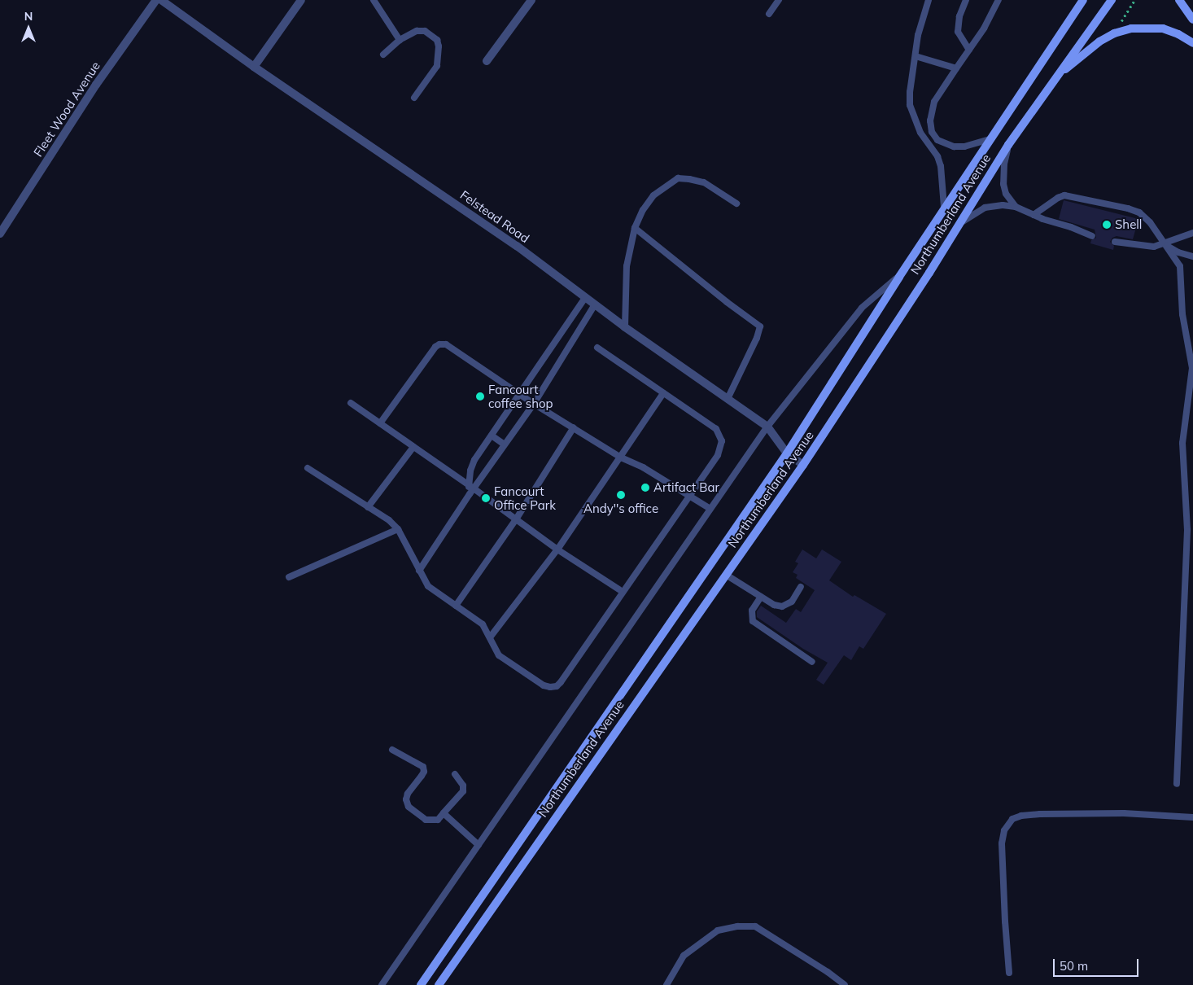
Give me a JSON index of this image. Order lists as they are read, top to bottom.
{
  "streets": {
    "main road": ["Northumberland Avenue"],
    "street": ["Fleet Wood Avenue", "Felstead Road"]
  },
  "crossings": [
    ["Northumberland Avenue", "Felstead Road"]
  ],
  "places": [
    "Shell",
    "Fancourt coffee shop",
    "Artifact Bar",
    "Andy''s office",
    "Fancourt Office Park"
  ],
  "scale_bar": "50 m",
  "north": "top"
}
